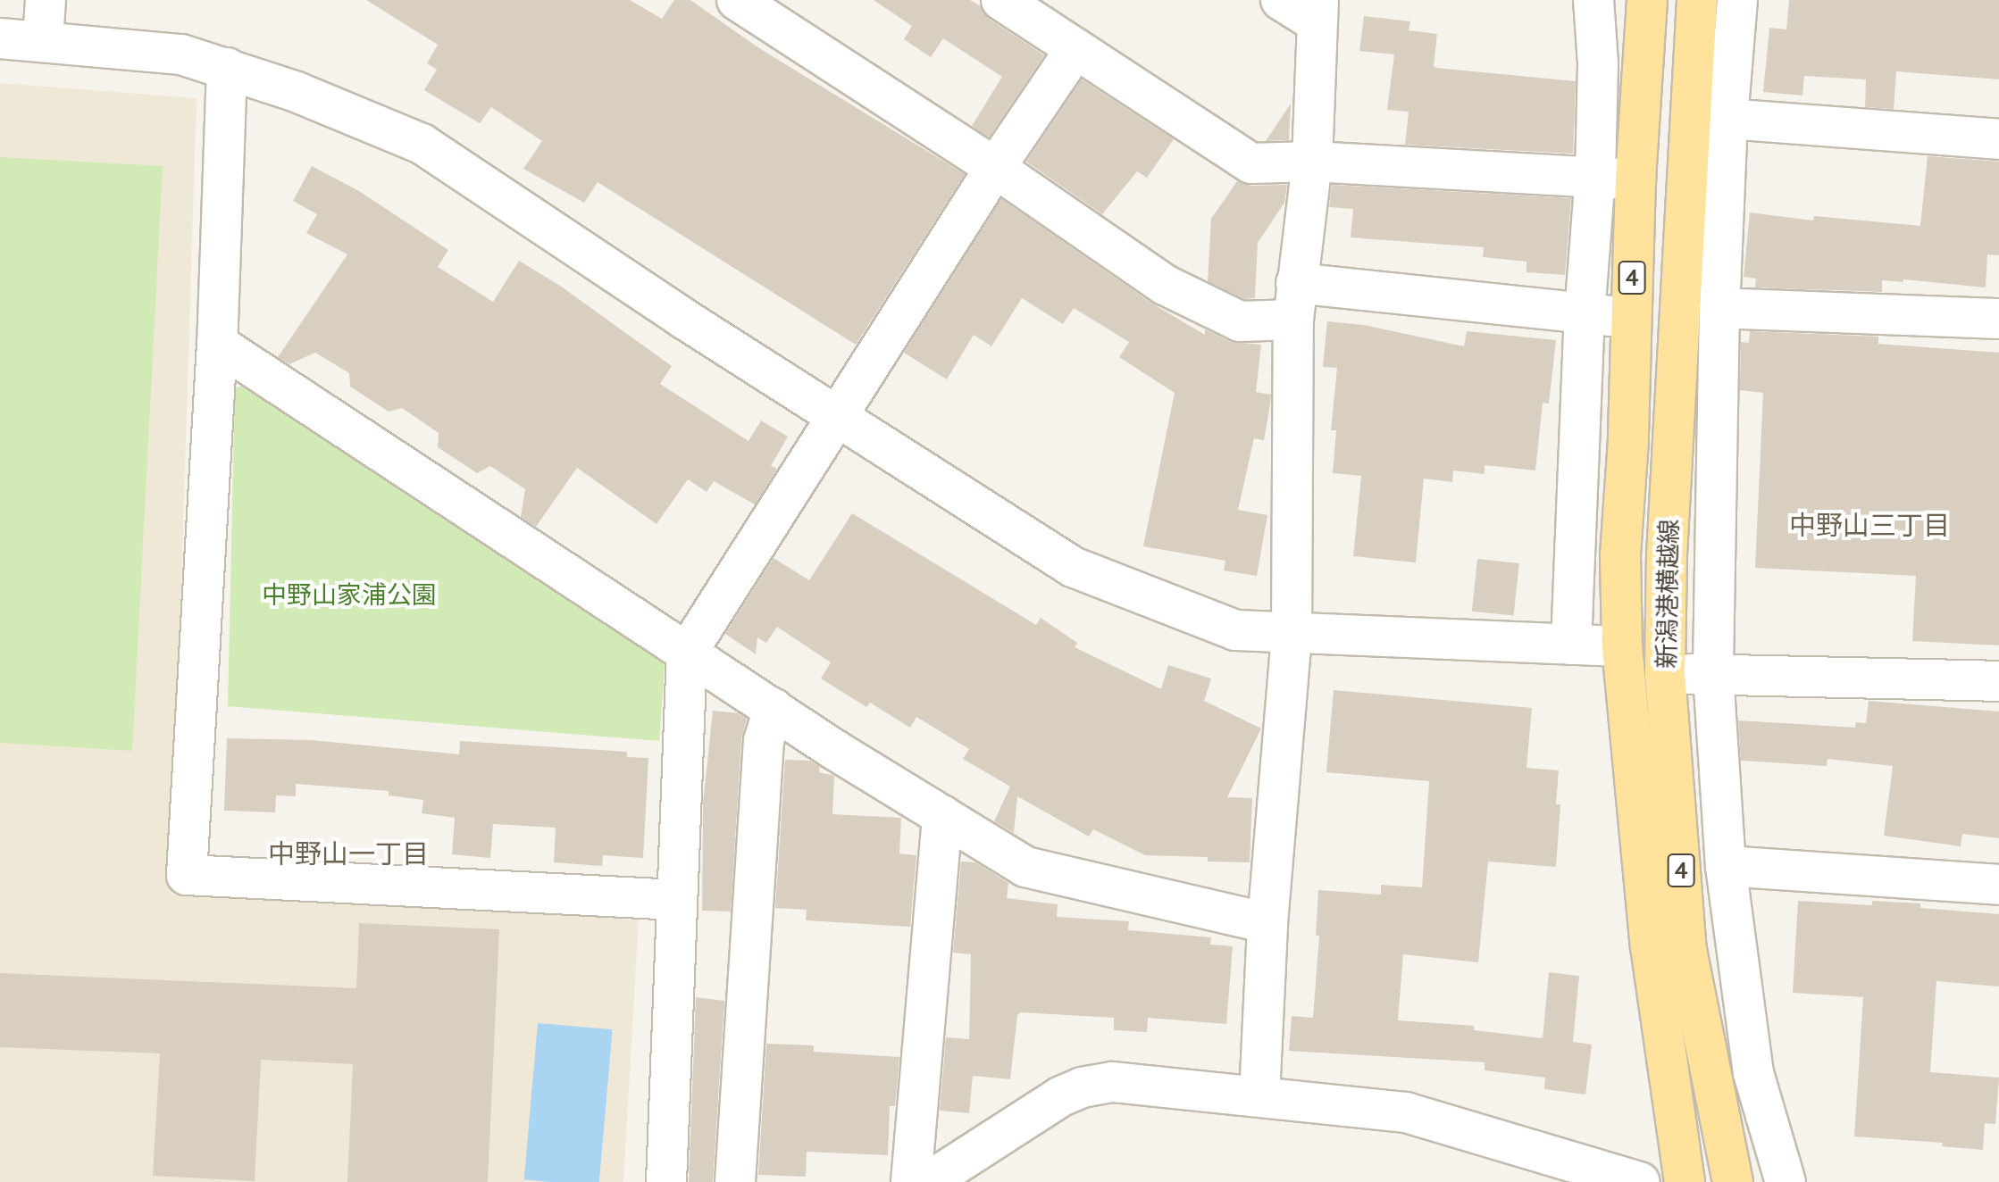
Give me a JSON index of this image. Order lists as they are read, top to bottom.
{
  "streets": {
    "main road": ["4", "新潟港横越線"]
  },
  "districts": ["中野山三丁目", "中野山一丁目"],
  "parks": ["中野山家浦公園"]
}
